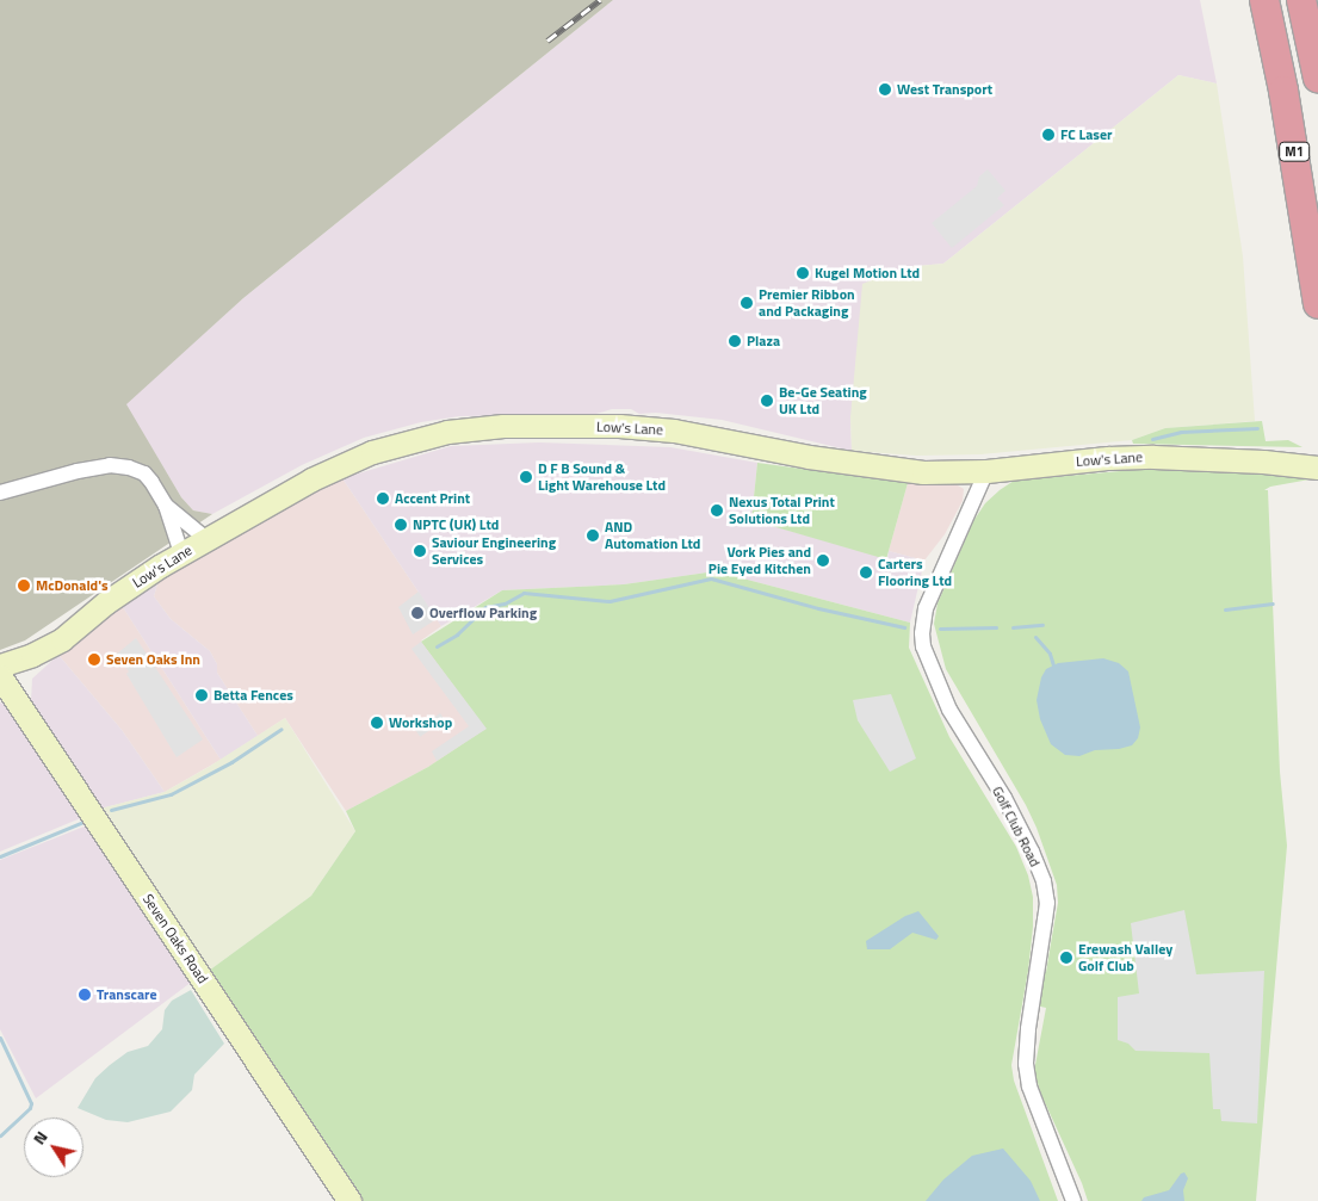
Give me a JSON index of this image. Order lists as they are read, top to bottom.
{
  "streets": {
    "highway": ["M1"],
    "street": ["Low's Lane", "Golf Club Road", "Seven Oaks Road"]
  },
  "crossings": [
    ["Low's Lane", "Golf Club Road"]
  ],
  "places": [
    "West Transport",
    "FC Laser",
    "Kugel Motion Ltd",
    "Premier Ribbon and Packaging",
    "Plaza",
    "Be-Ge Seating UK Ltd",
    "D F B Sound & Light Warehouse Ltd",
    "Accent Print",
    "Nexus Total Print Solutions Ltd",
    "NPTC (UK) Ltd",
    "AND Automation Ltd",
    "Saviour Engineering Services",
    "Vork Pies and Pie Eyed Kitchen",
    "Carters Flooring Ltd",
    "McDonald's",
    "Overflow Parking",
    "Seven Oaks Inn",
    "Betta Fences",
    "Workshop",
    "Erewash Valley Golf Club",
    "Transcare"
  ],
  "north": "top left"
}
